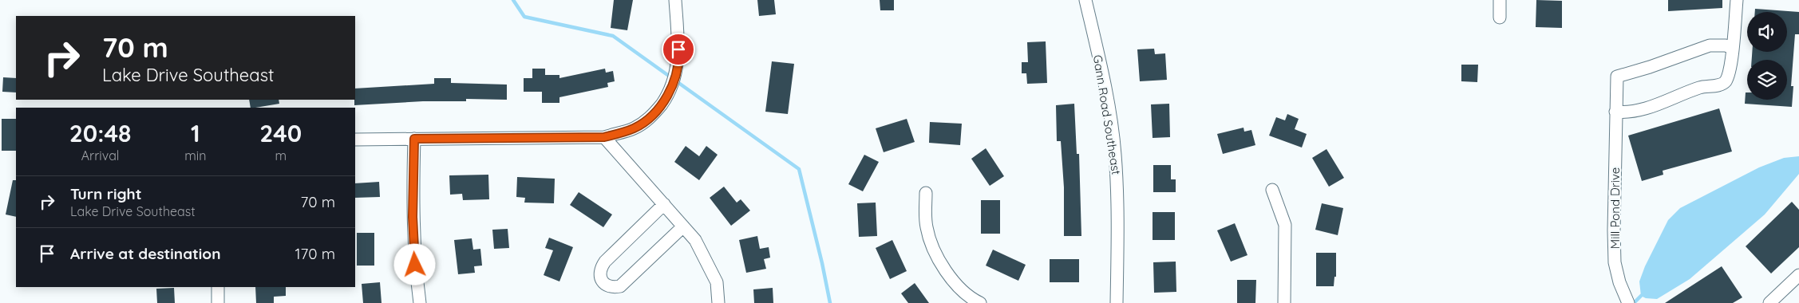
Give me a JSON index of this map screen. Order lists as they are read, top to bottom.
{
  "streets": {
    "street": ["Gann Road Southeast", "Mill Pond Drive"]
  },
  "page": {
    "turn": ["70 m", "Lake Drive Southeast"],
    "eta": [
      "20:48",
      "Arrival",
      "1",
      "min",
      "240",
      "m"
    ],
    "list": [
      {
        "name": "Turn right",
        "note": "Lake Drive Southeast",
        "value": "70 m"
      },
      {
        "name": "Arrive at destination",
        "value": "170 m"
      }
    ]
  }
}
